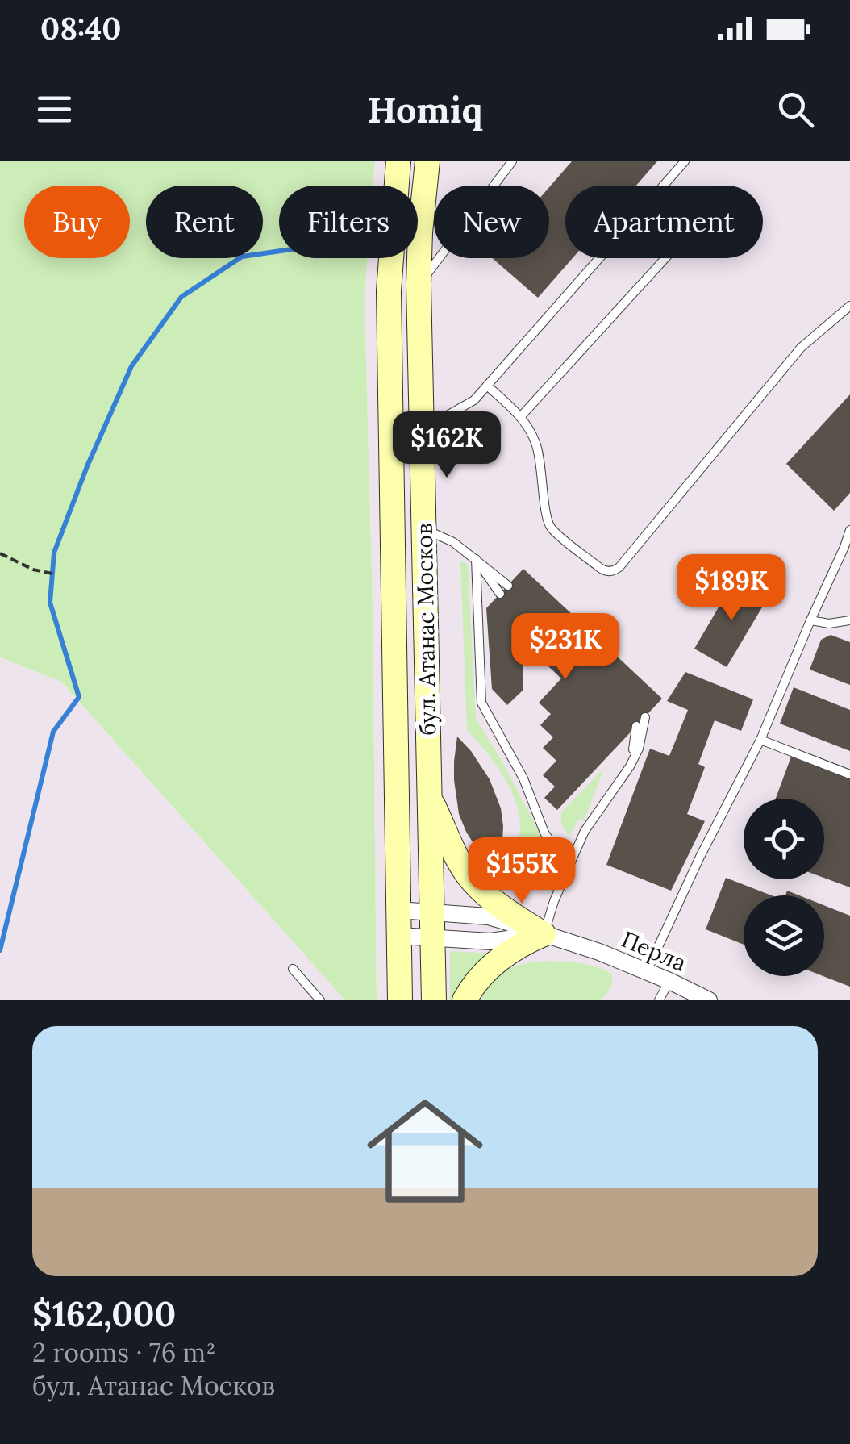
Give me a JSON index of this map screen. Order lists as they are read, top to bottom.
{
  "streets": {
    "main road": ["бул. Атанас Москов"],
    "street": ["Перла"]
  },
  "crossings": [
    ["бул. Атанас Москов", "Перла"]
  ],
  "page": {
    "status": "08:40",
    "header": "Homiq",
    "chip": [
      "Buy",
      "Rent",
      "Filters",
      "New",
      "Apartment"
    ],
    "price": [
      "$162K",
      "$189K",
      "$231K",
      "$155K"
    ],
    "list": [
      {
        "name": "$162,000",
        "note": "2 rooms · 76 m² · бул. Атанас Москов"
      }
    ]
  }
}
